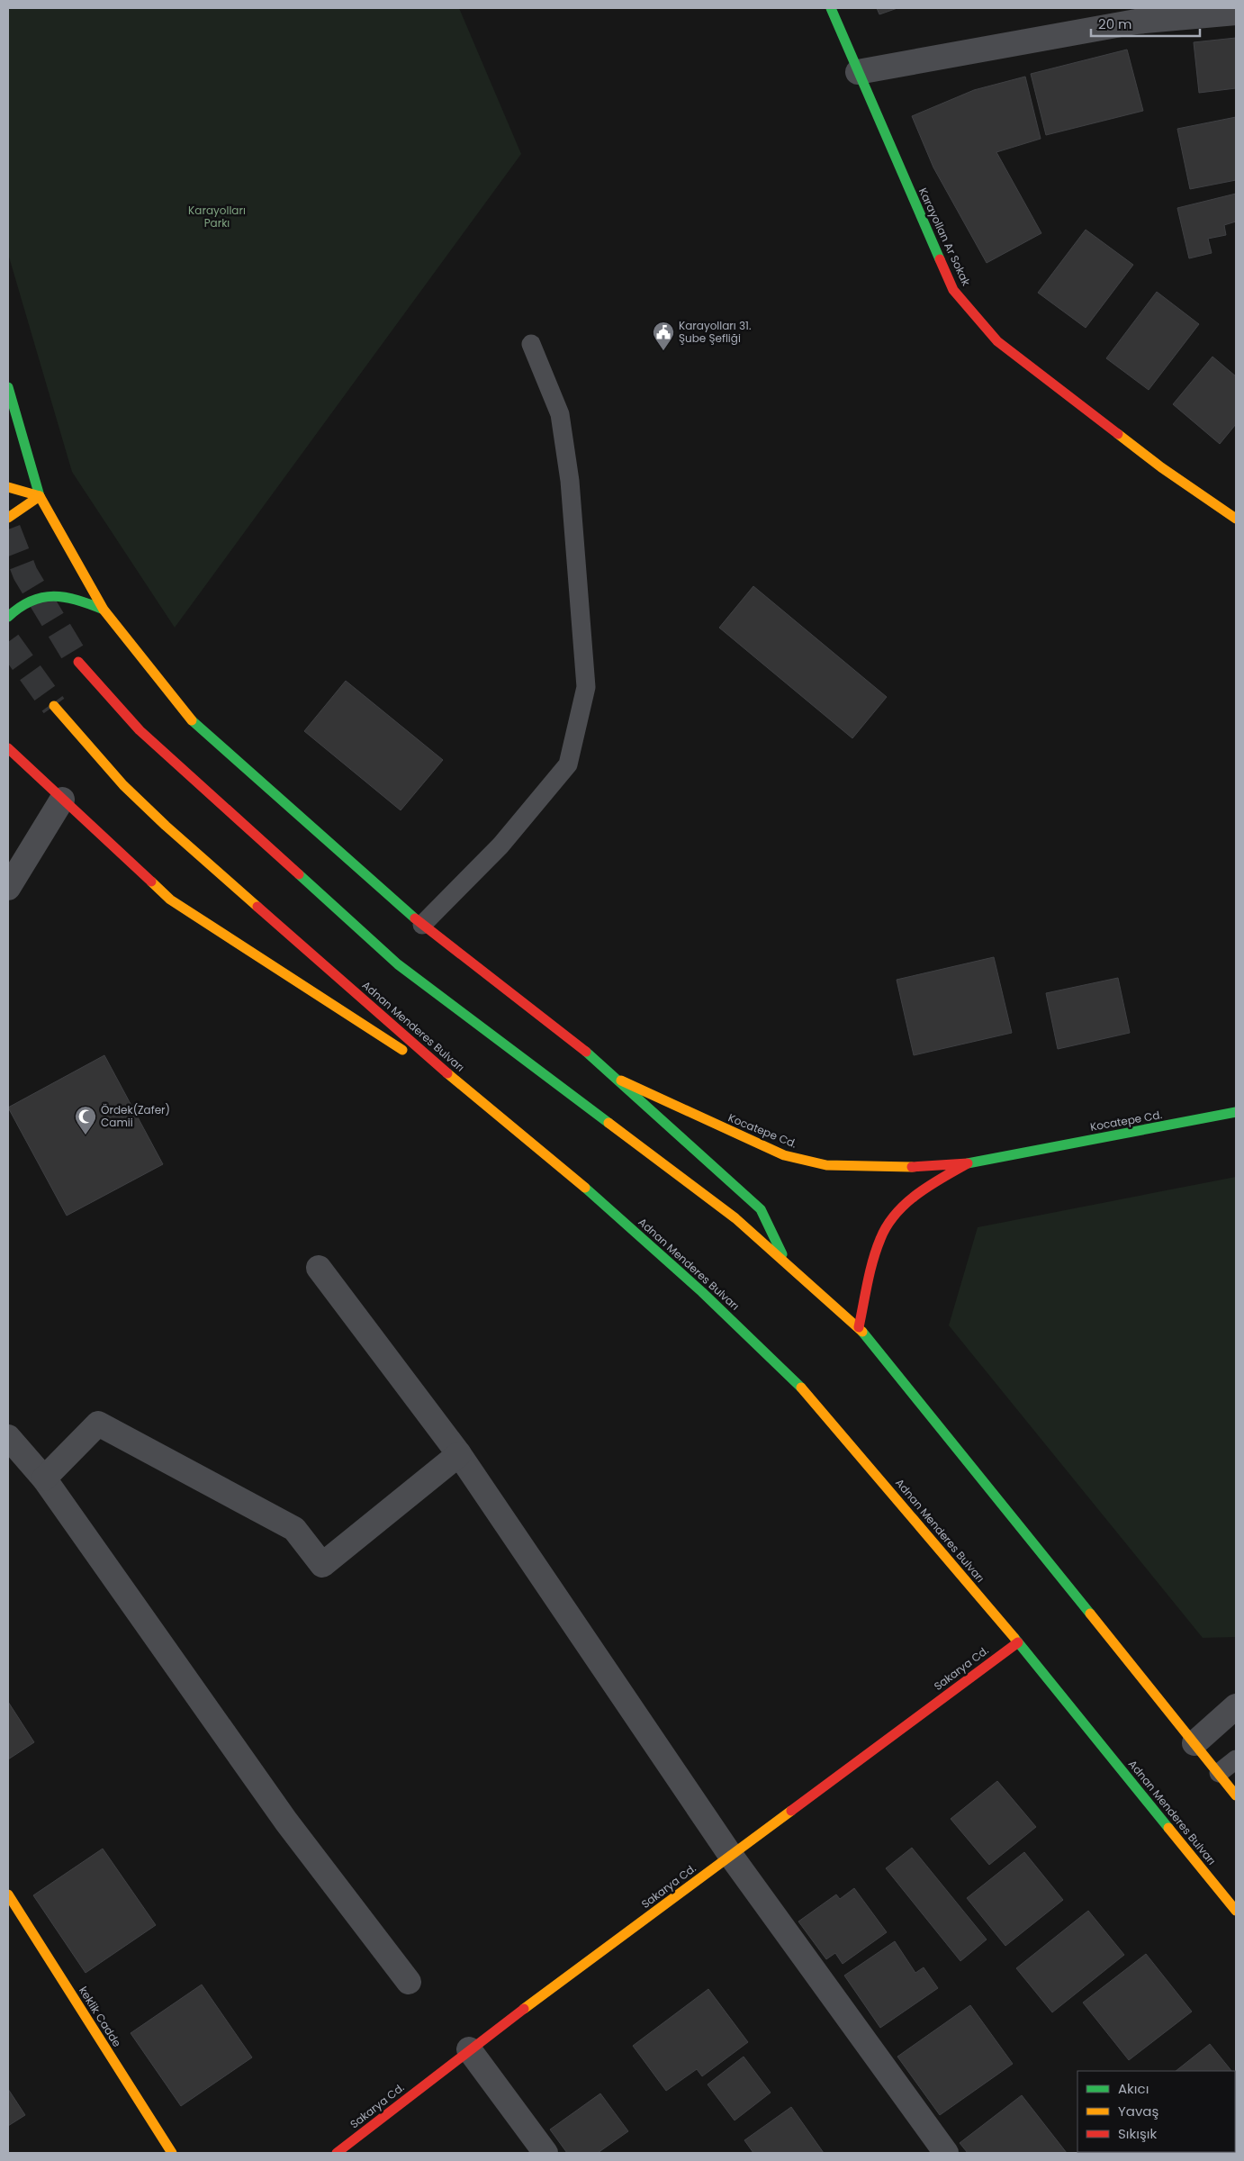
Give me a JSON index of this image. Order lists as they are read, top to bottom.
{
  "streets": {
    "main road": [
      "Karayollan Ar Sokak",
      "Adnan Menderes Bulvarı",
      "Kocatepe Cd.",
      "Sakarya Cd.",
      "keklik Cadde"
    ]
  },
  "crossings": [
    ["Adnan Menderes Bulvarı", "Sakarya Cd."]
  ],
  "parks": ["Karayolları Parkı"],
  "places": {
    "public building": ["Karayolları 31. Şube Şefliği"],
    "mosque": ["Ördek(Zafer) Camii"]
  },
  "legend": ["Akıcı", "Yavaş", "Sıkışık"],
  "scale_bar": "20 m"
}
